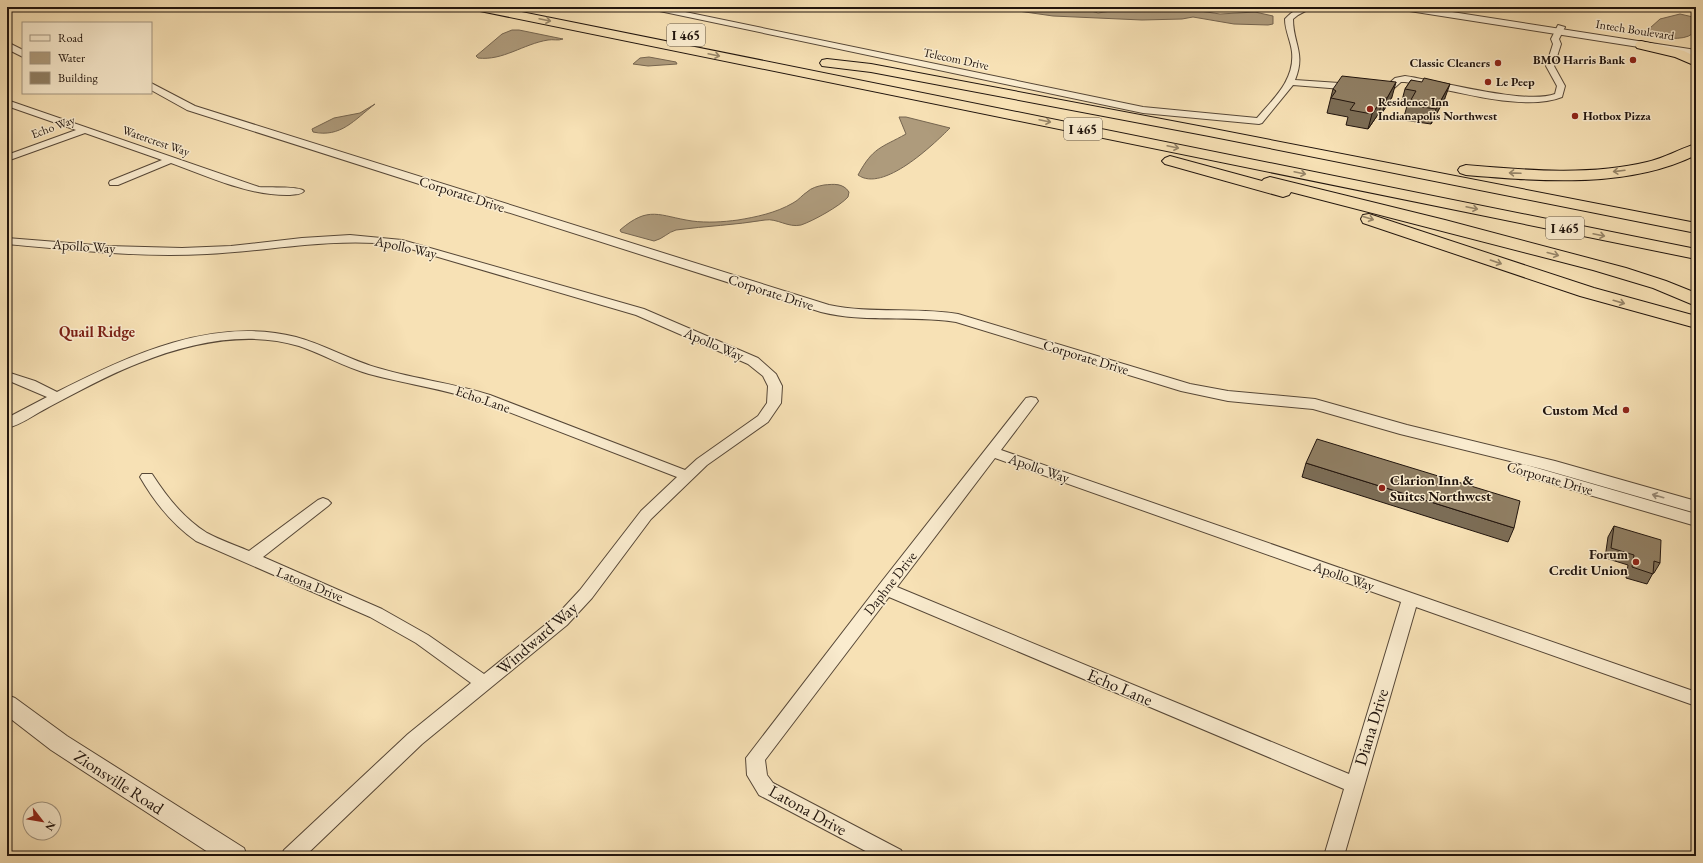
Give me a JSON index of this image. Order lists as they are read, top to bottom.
{
  "streets": {
    "highway": ["I 465"],
    "street": [
      "Intech Boulevard",
      "Telecom Drive",
      "Echo Way",
      "Watercrest Way",
      "Corporate Drive",
      "Apollo Way",
      "Echo Lane",
      "Daphne Drive",
      "Latona Drive",
      "Windward Way",
      "Diana Drive",
      "Zionsville Road"
    ]
  },
  "crossings": [
    ["Echo Way", "Watercrest Way"],
    ["Apollo Way", "Daphne Drive"],
    ["Apollo Way", "Windward Way"],
    ["Apollo Way", "Diana Drive"],
    ["Echo Lane", "Daphne Drive"],
    ["Echo Lane", "Windward Way"],
    ["Echo Lane", "Diana Drive"],
    ["Daphne Drive", "Latona Drive"],
    ["Latona Drive", "Windward Way"]
  ],
  "districts": ["Quail Ridge"],
  "places": [
    "BMO Harris Bank",
    "Classic Cleaners",
    "Le Peep",
    "Residence Inn Indianapolis Northwest",
    "Hotbox Pizza",
    "Custom Med",
    "Clarion Inn & Suites Northwest",
    "Forum Credit Union"
  ],
  "legend": ["Road", "Water", "Building"],
  "north": "bottom right"
}
